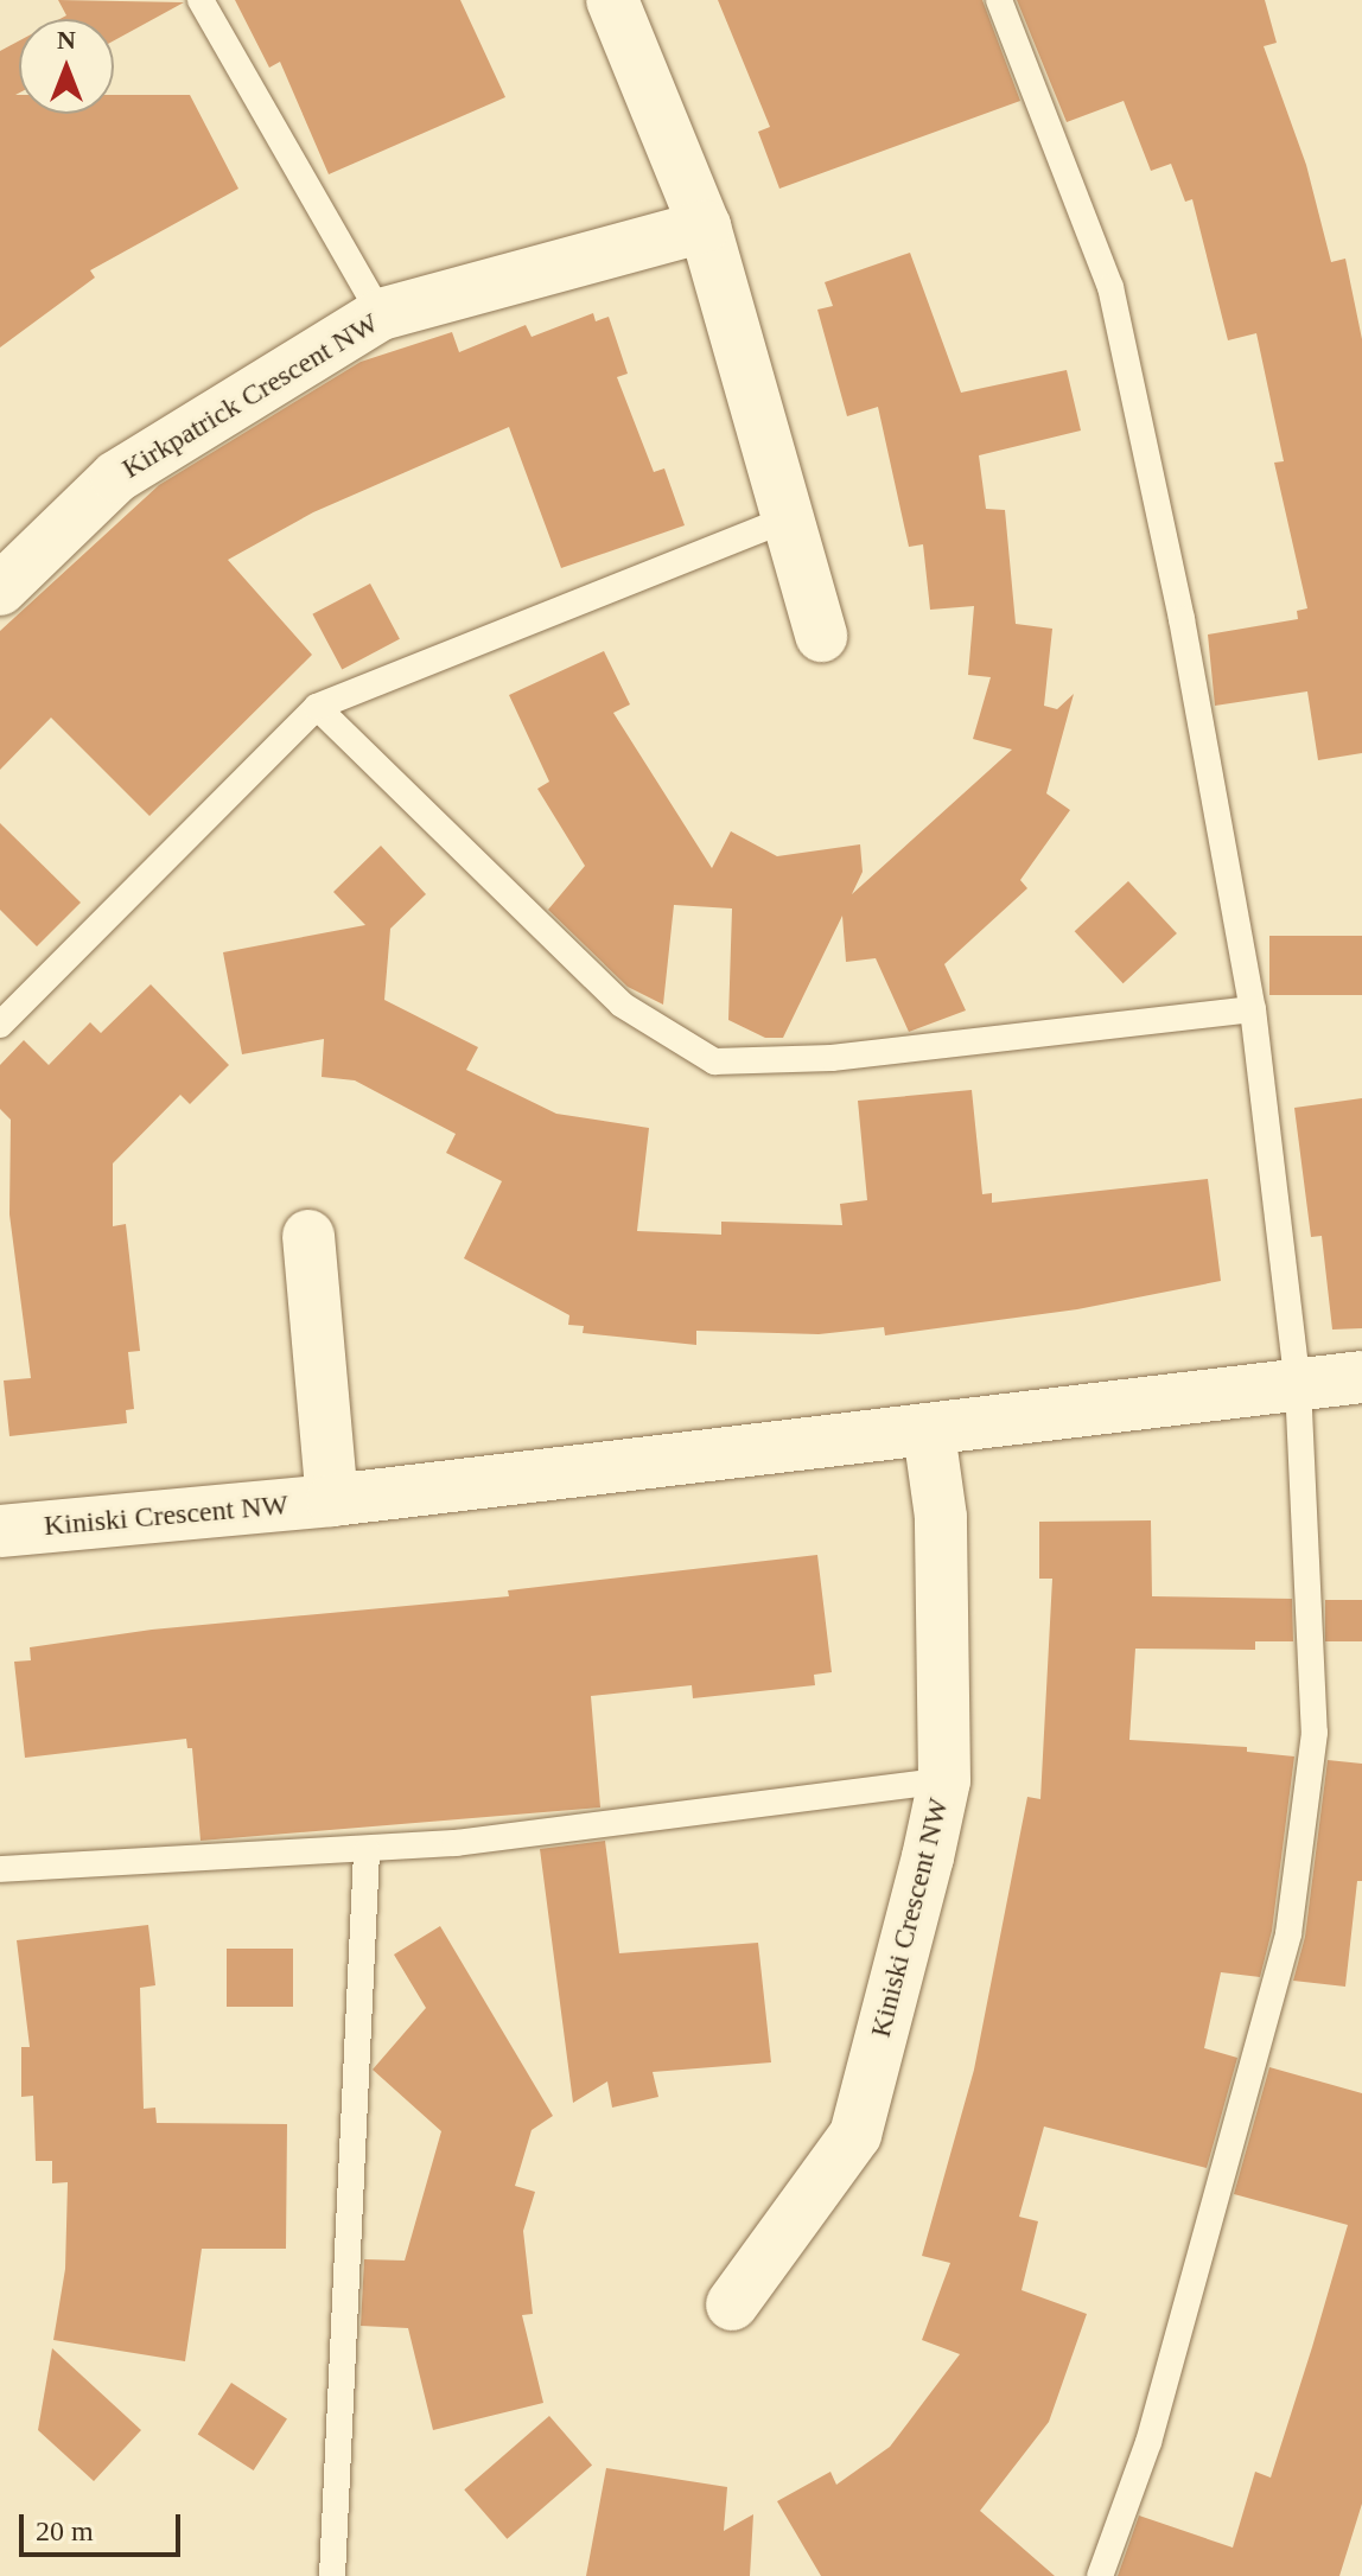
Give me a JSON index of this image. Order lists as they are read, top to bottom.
{
  "streets": {
    "street": ["Kirkpatrick Crescent NW", "Kiniski Crescent NW"]
  },
  "scale_bar": "20 m",
  "north": "top"
}
